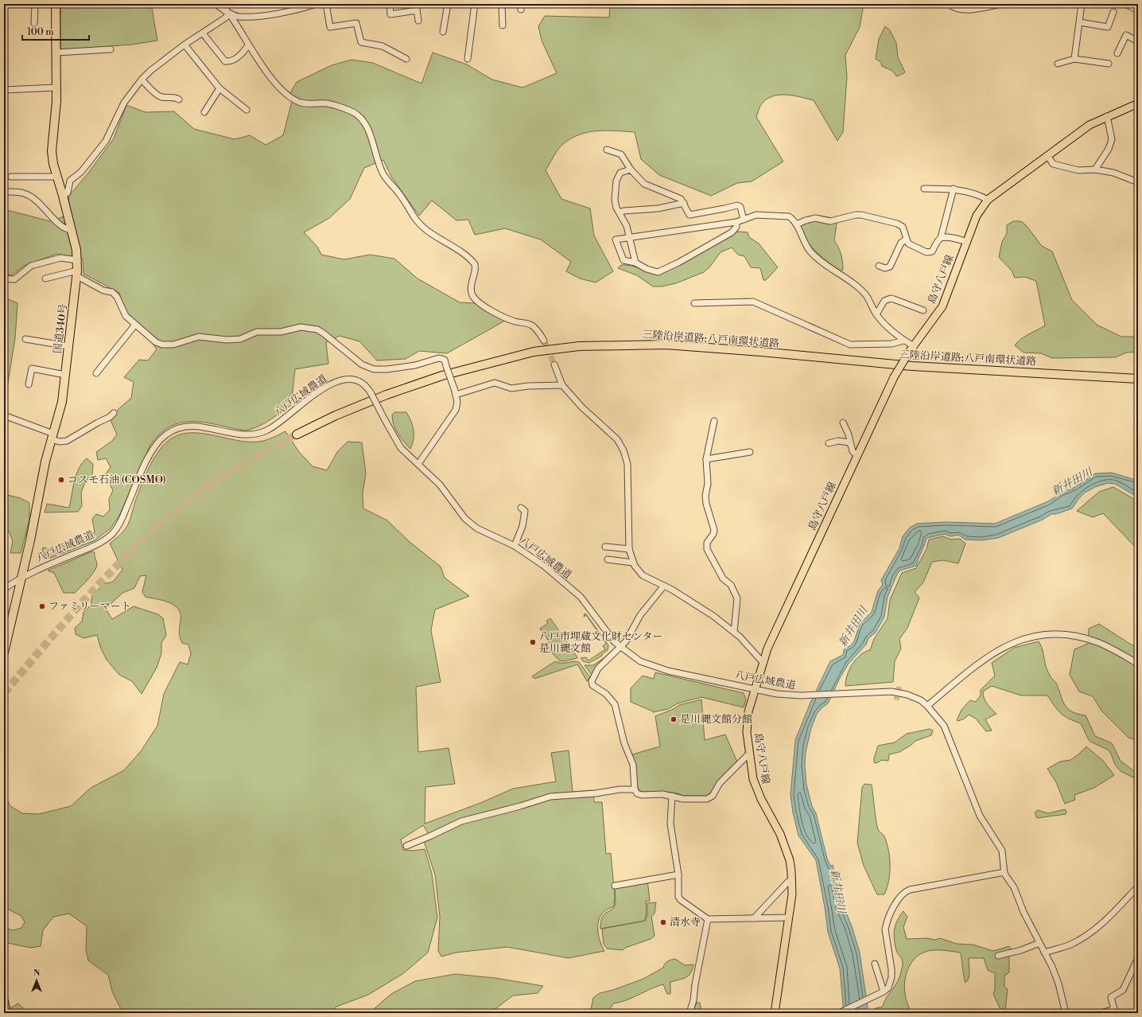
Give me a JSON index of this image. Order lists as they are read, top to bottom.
{
  "streets": {
    "highway": ["国道340号", "三陸沿岸道路;八戸南環状道路"],
    "main road": ["島守八戸線"],
    "street": ["八戸広域農道"]
  },
  "crossings": [
    ["島守八戸線", "八戸広域農道"],
    ["国道340号", "八戸広域農道"]
  ],
  "water": ["新井田川"],
  "places": [
    "コスモ石油 (COSMO)",
    "ファミリーマート",
    "八戸市埋蔵文化財センター 是川縄文館",
    "是川縄文館分館",
    "清水寺"
  ],
  "scale_bar": "100 m",
  "north": "top"
}
